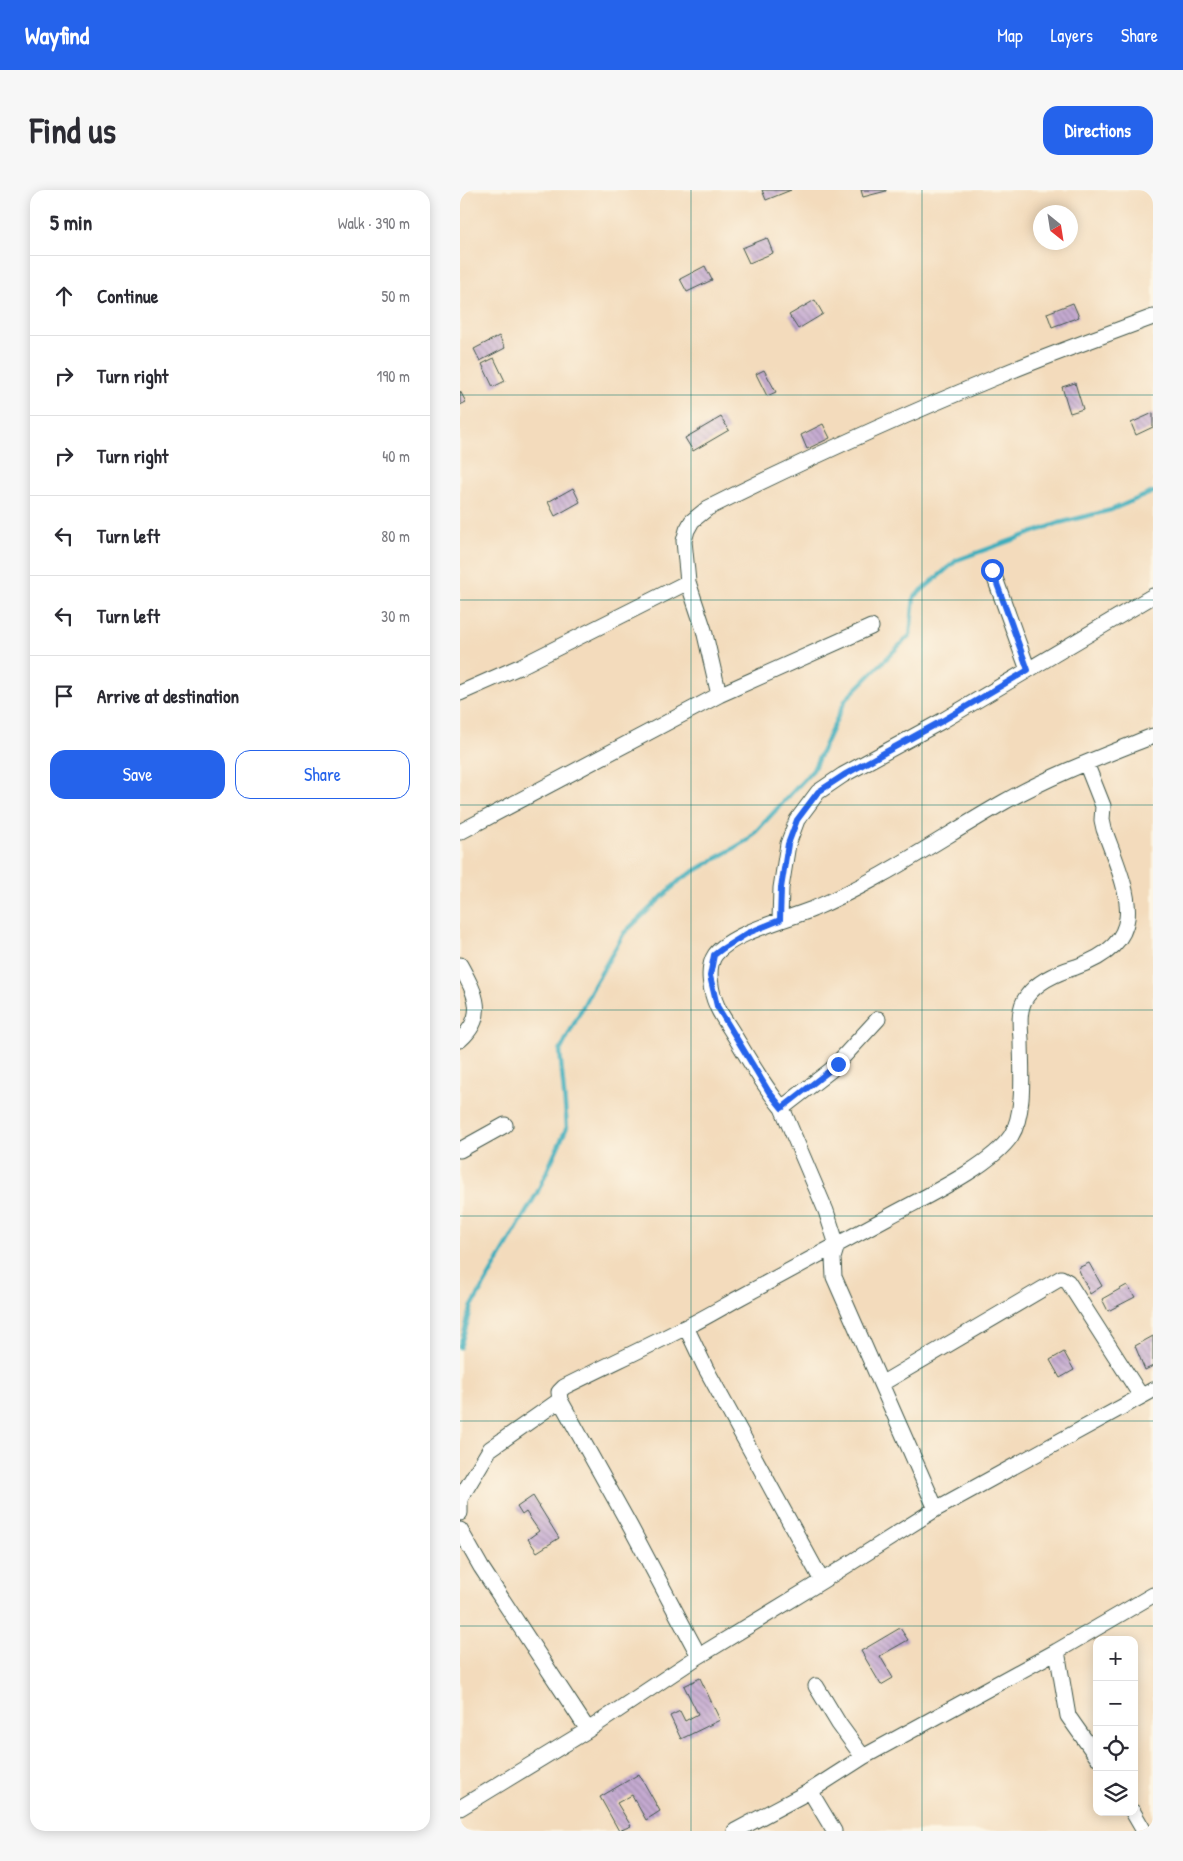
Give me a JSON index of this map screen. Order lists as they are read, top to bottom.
{
  "north": "bottom right",
  "page": {
    "header": "Wayfind",
    "nav": ["Map", "Layers", "Share"],
    "buttons": [
      "Directions",
      ["Save", "Share"]
    ],
    "title": "Find us",
    "heading": ["5 min", "Walk · 390 m"],
    "list": [
      ["Continue", "50 m"],
      ["Turn right", "190 m"],
      ["Turn right", "40 m"],
      ["Turn left", "80 m"],
      ["Turn left", "30 m"],
      "Arrive at destination"
    ],
    "map_buttons": ["+", "−"]
  }
}
